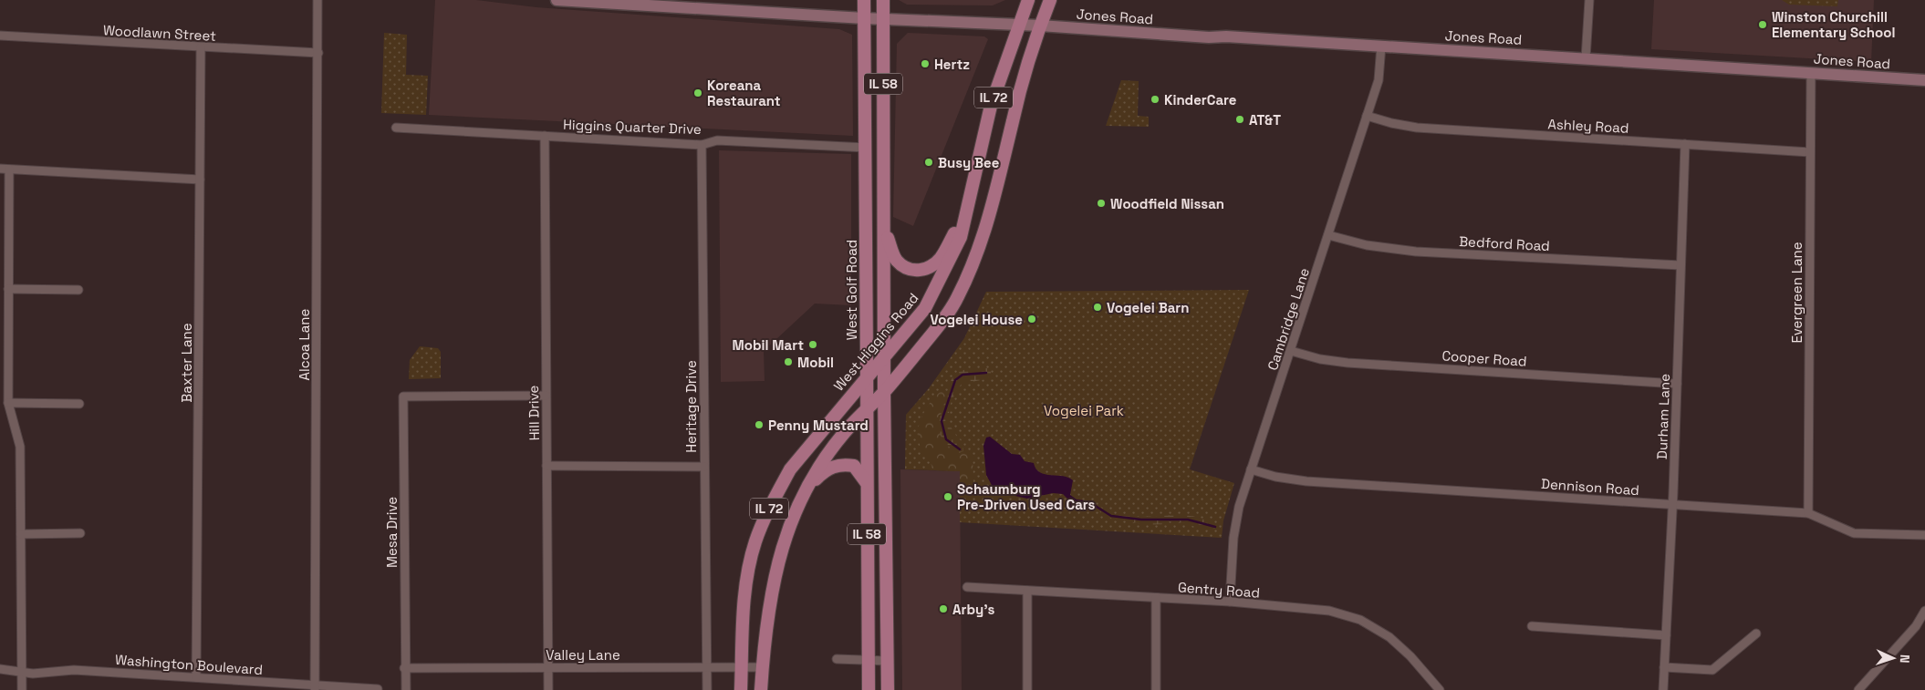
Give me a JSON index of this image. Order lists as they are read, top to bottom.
{
  "streets": {
    "main road": [
      "IL 58",
      "IL 72",
      "West Golf Road",
      "West Higgins Road"
    ],
    "street": [
      "Jones Road",
      "Woodlawn Street",
      "Ashley Road",
      "Higgins Quarter Drive",
      "Bedford Road",
      "Evergreen Lane",
      "Cambridge Lane",
      "Alcoa Lane",
      "Cooper Road",
      "Baxter Lane",
      "Heritage Drive",
      "Hill Drive",
      "Durham Lane",
      "Dennison Road",
      "Mesa Drive",
      "Gentry Road",
      "Valley Lane",
      "Washington Boulevard"
    ]
  },
  "crossings": [
    ["Jones Road", "IL 58"],
    ["Jones Road", "IL 72"],
    ["Jones Road", "West Golf Road"],
    ["Jones Road", "Evergreen Lane"],
    ["Jones Road", "Cambridge Lane"],
    ["Jones Road", "West Higgins Road"],
    ["Woodlawn Street", "Alcoa Lane"],
    ["Woodlawn Street", "Baxter Lane"],
    ["IL 58", "IL 72"],
    ["IL 58", "West Higgins Road"],
    ["IL 72", "West Golf Road"],
    ["IL 72", "Valley Lane"],
    ["Ashley Road", "Evergreen Lane"],
    ["Ashley Road", "Cambridge Lane"],
    ["Ashley Road", "Durham Lane"],
    ["Higgins Quarter Drive", "West Golf Road"],
    ["Higgins Quarter Drive", "Heritage Drive"],
    ["Higgins Quarter Drive", "Hill Drive"],
    ["Bedford Road", "Cambridge Lane"],
    ["Bedford Road", "Durham Lane"],
    ["West Golf Road", "West Higgins Road"],
    ["Evergreen Lane", "Dennison Road"],
    ["Cambridge Lane", "Cooper Road"],
    ["Cambridge Lane", "Dennison Road"],
    ["Cambridge Lane", "Gentry Road"],
    ["West Higgins Road", "Valley Lane"],
    ["Alcoa Lane", "Washington Boulevard"],
    ["Cooper Road", "Durham Lane"],
    ["Baxter Lane", "Washington Boulevard"],
    ["Heritage Drive", "Valley Lane"],
    ["Hill Drive", "Mesa Drive"],
    ["Hill Drive", "Valley Lane"],
    ["Durham Lane", "Dennison Road"],
    ["Mesa Drive", "Valley Lane"]
  ],
  "parks": ["Vogelei Park"],
  "places": [
    "Winston Churchill Elementary School",
    "Hertz",
    "Koreana Restaurant",
    "KinderCare",
    "AT&T",
    "Busy Bee",
    "Woodfield Nissan",
    "Vogelei Barn",
    "Vogelei House",
    "Mobil Mart",
    "Mobil",
    "Penny Mustard",
    "Schaumburg Pre-Driven Used Cars",
    "Arby's"
  ],
  "north": "right"
}
